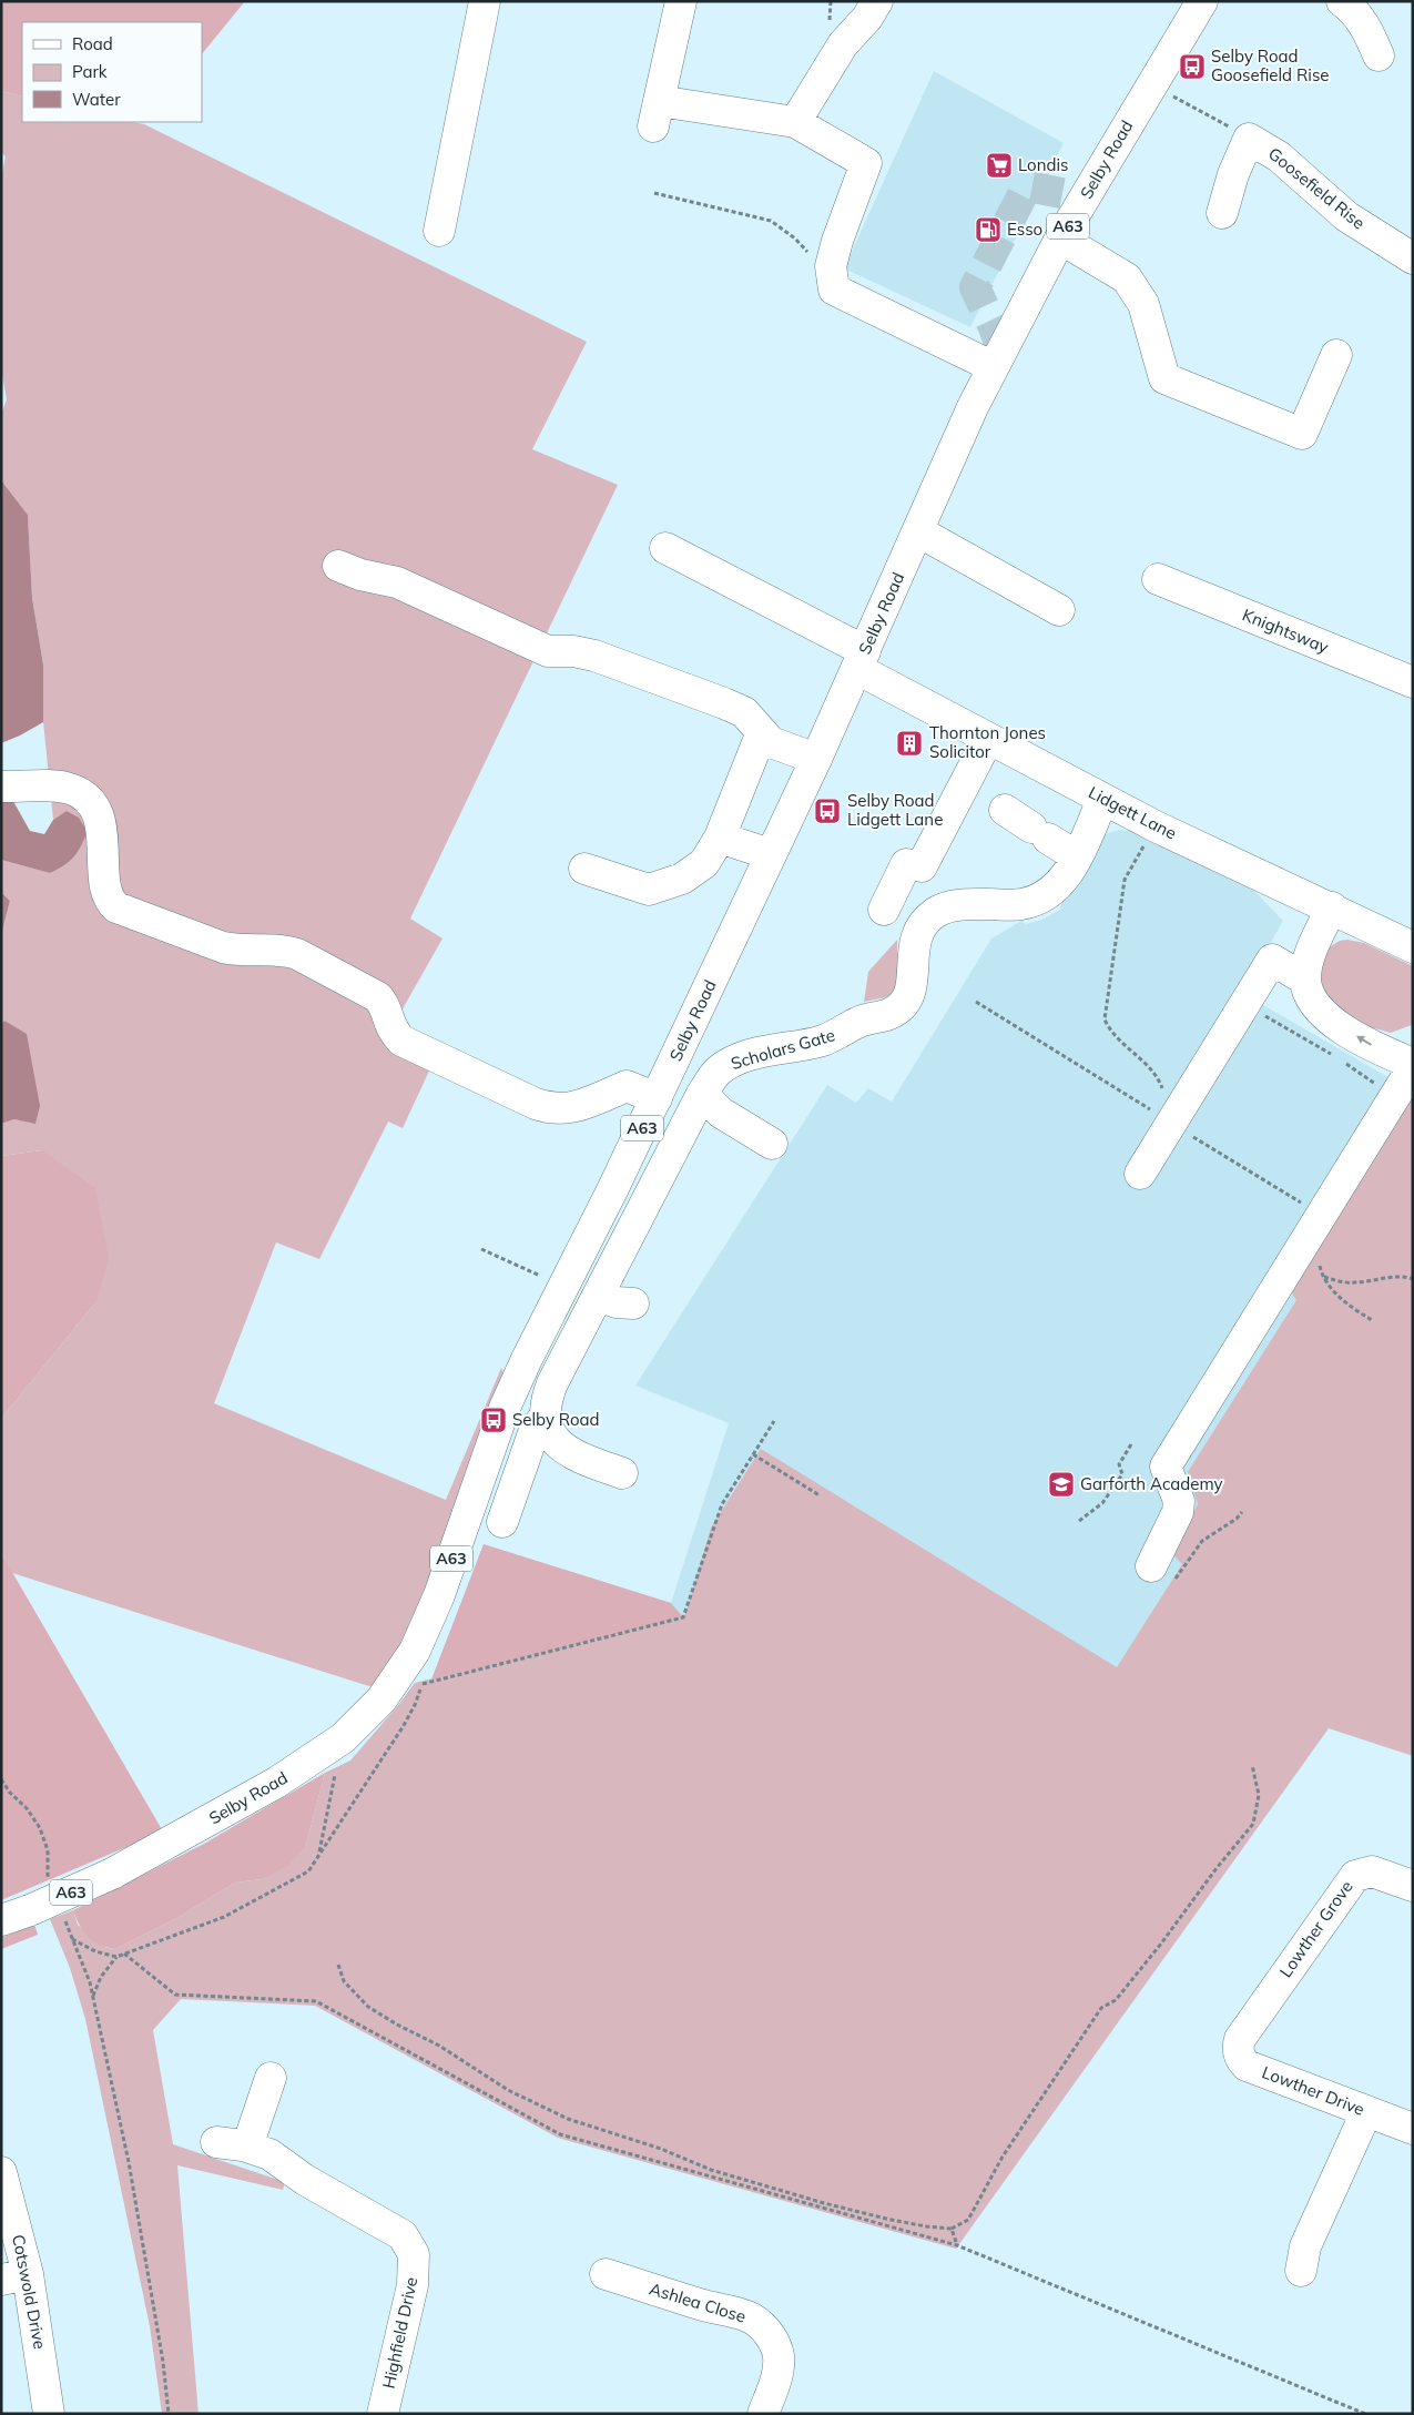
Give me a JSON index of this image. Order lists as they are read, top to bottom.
{
  "streets": {
    "main road": [
      "Selby Road",
      "Goosefield Rise",
      "A63",
      "Knightsway",
      "Lidgett Lane",
      "Scholars Gate",
      "Lowther Grove",
      "Lowther Drive",
      "Cotswold Drive",
      "Ashlea Close",
      "Highfield Drive"
    ]
  },
  "crossings": [
    ["Selby Road", "Lidgett Lane"],
    ["Lidgett Lane", "Scholars Gate"],
    ["Lowther Grove", "Lowther Drive"]
  ],
  "places": {
    "bus stop": ["Selby Road Goosefield Rise", "Selby Road Lidgett Lane", "Selby Road"],
    "supermarket": ["Londis"],
    "fuel station": ["Esso"],
    "building": ["Thornton Jones Solicitor"],
    "school or university": ["Garforth Academy"]
  },
  "legend": ["Road", "Park", "Water"]
}
